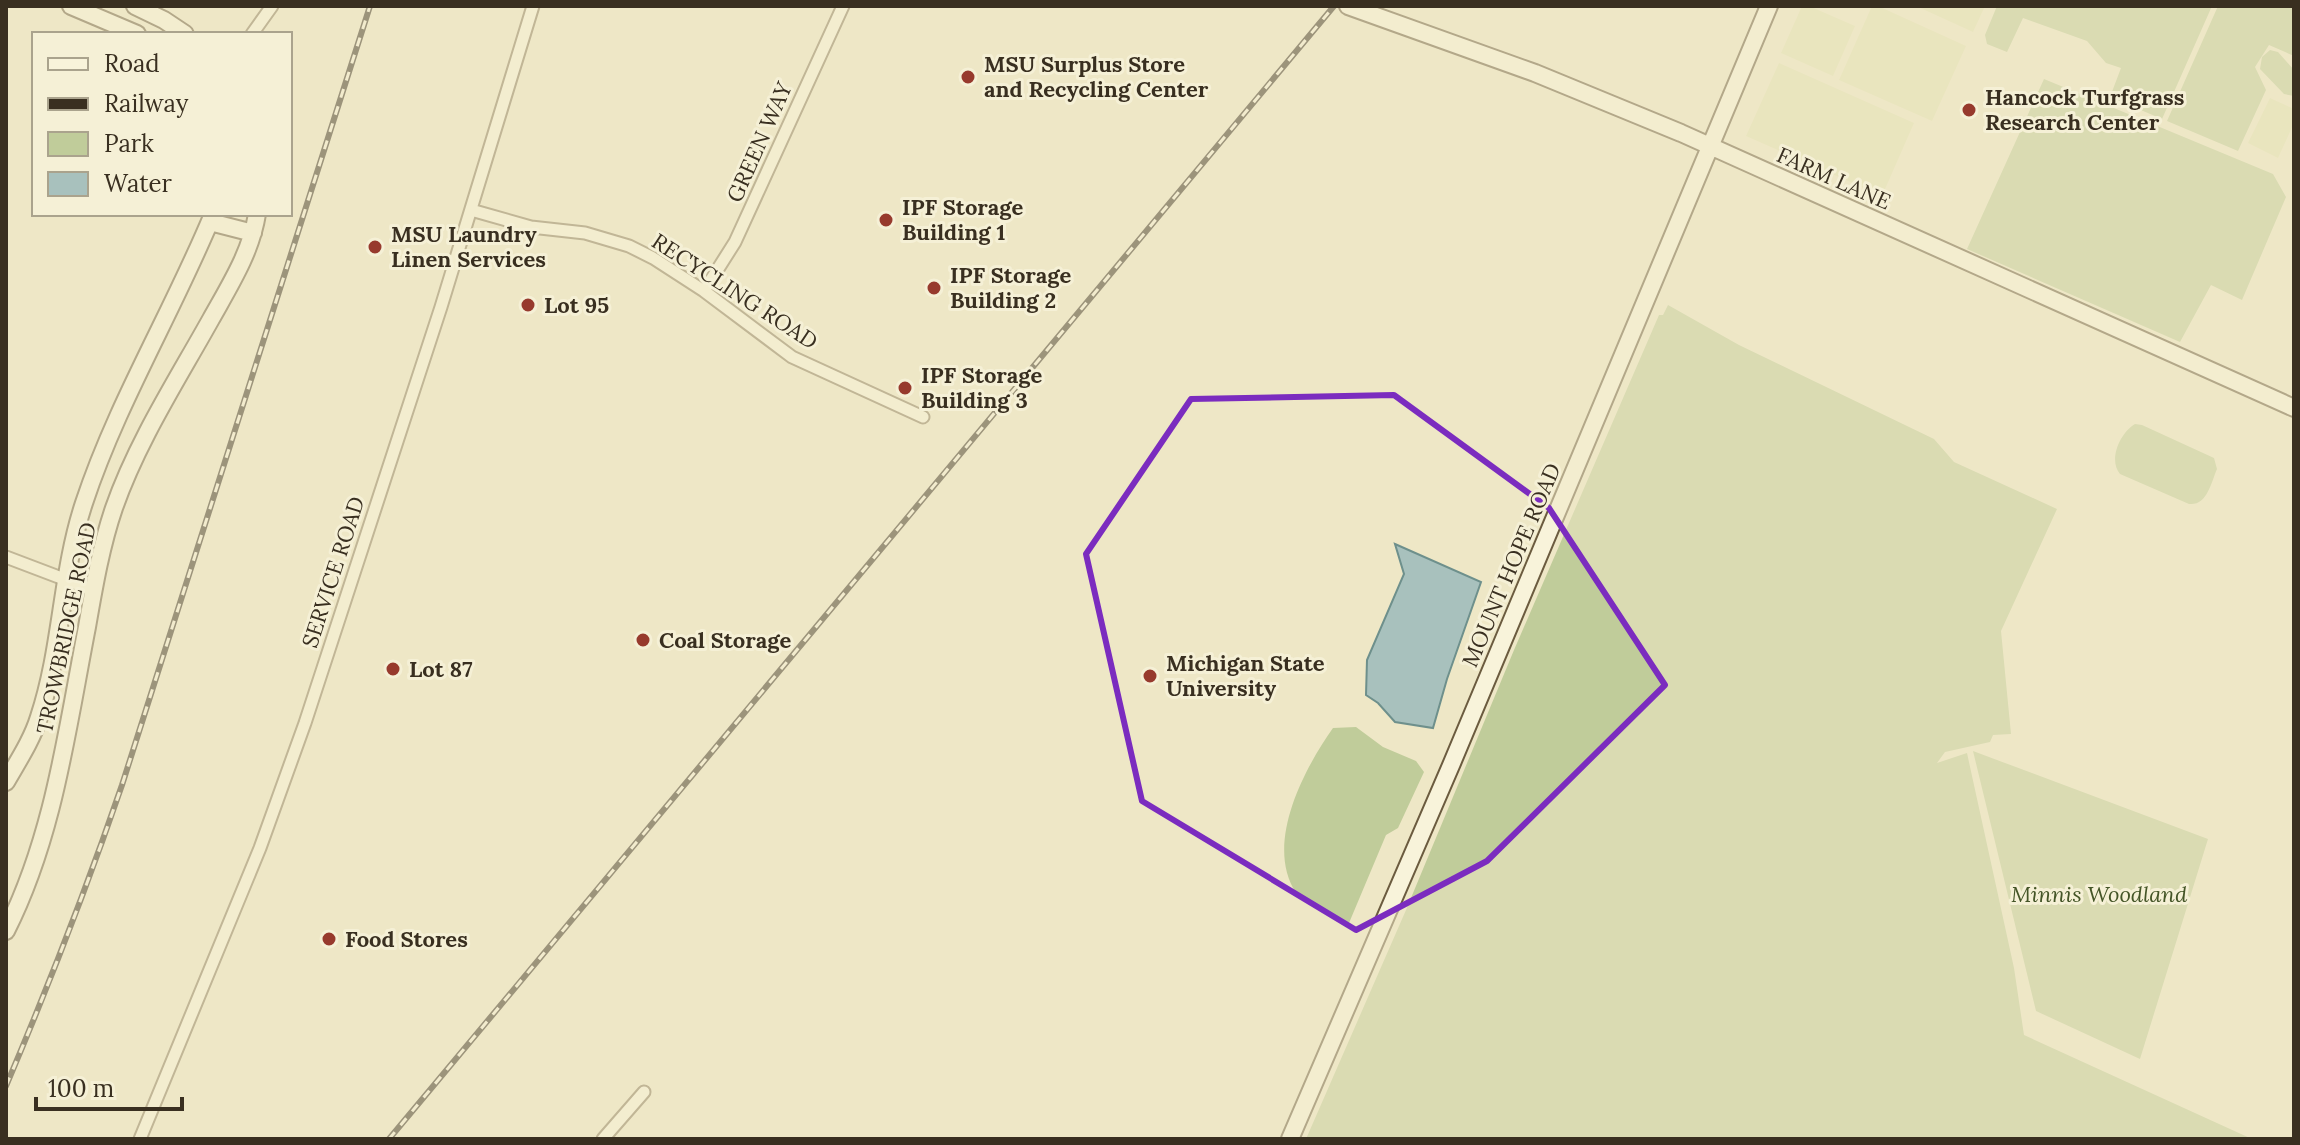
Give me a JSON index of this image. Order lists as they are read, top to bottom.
{
  "streets": {
    "street": [
      "GREEN WAY",
      "FARM LANE",
      "RECYCLING ROAD",
      "MOUNT HOPE ROAD",
      "SERVICE ROAD",
      "TROWBRIDGE ROAD"
    ]
  },
  "crossings": [
    ["GREEN WAY", "RECYCLING ROAD"],
    ["FARM LANE", "MOUNT HOPE ROAD"],
    ["RECYCLING ROAD", "SERVICE ROAD"]
  ],
  "parks": ["Minnis Woodland"],
  "places": [
    "MSU Surplus Store and Recycling Center",
    "Hancock Turfgrass Research Center",
    "IPF Storage Building 1",
    "MSU Laundry Linen Services",
    "IPF Storage Building 2",
    "Lot 95",
    "IPF Storage Building 3",
    "Coal Storage",
    "Lot 87",
    "Michigan State University",
    "Food Stores"
  ],
  "legend": [
    "Road",
    "Railway",
    "Park",
    "Water"
  ],
  "scale_bar": "100 m"
}
